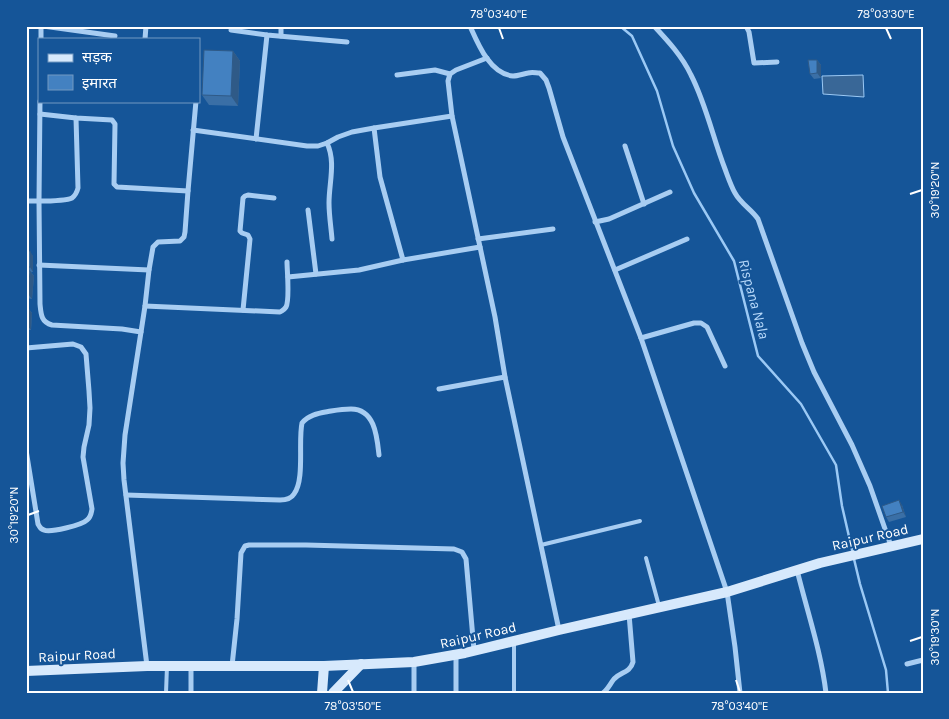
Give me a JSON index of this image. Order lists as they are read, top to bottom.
{
  "streets": {
    "main road": ["Raipur Road"]
  },
  "water": ["Rispana Nala"],
  "legend": ["सड़क", "इमारत"],
  "coordinates": [
    "78°03'40\"E",
    "78°03'30\"E",
    "30°19'20\"N",
    "30°19'30\"N",
    "78°03'50\"E"
  ]
}
